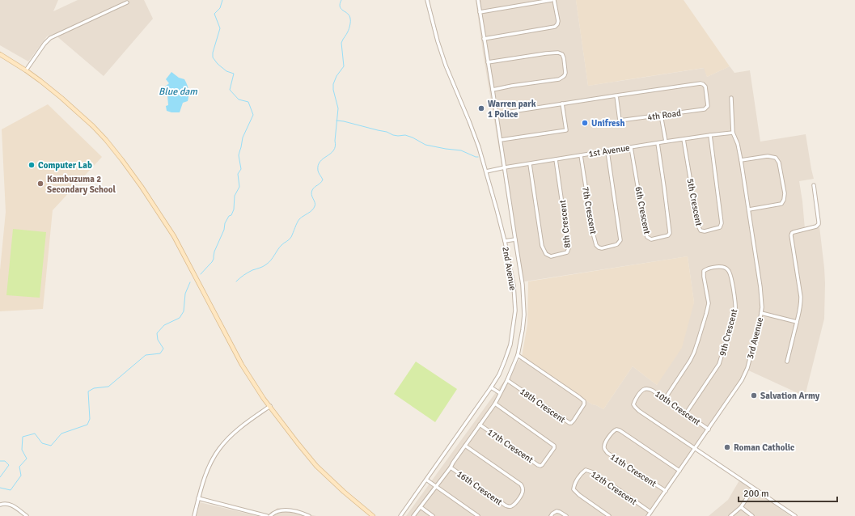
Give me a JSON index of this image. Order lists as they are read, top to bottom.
{
  "streets": {
    "street": [
      "4th Road",
      "1st Avenue",
      "5th Crescent",
      "7th Crescent",
      "6th Crescent",
      "8th Crescent",
      "2nd Avenue",
      "9th Crescent",
      "3rd Avenue",
      "18th Crescent",
      "10th Crescent",
      "17th Crescent",
      "11th Crescent",
      "16th Crescent",
      "12th Crescent"
    ]
  },
  "crossings": [
    ["1st Avenue", "5th Crescent"],
    ["1st Avenue", "7th Crescent"],
    ["1st Avenue", "6th Crescent"],
    ["1st Avenue", "8th Crescent"],
    ["1st Avenue", "2nd Avenue"],
    ["1st Avenue", "3rd Avenue"],
    ["9th Crescent", "10th Crescent"],
    ["3rd Avenue", "10th Crescent"],
    ["3rd Avenue", "11th Crescent"],
    ["3rd Avenue", "12th Crescent"]
  ],
  "water": ["Blue dam"],
  "places": [
    "Warren park 1 Police",
    "Unifresh",
    "Computer Lab",
    "Kambuzuma 2 Secondary School",
    "Salvation Army",
    "Roman Catholic"
  ],
  "scale_bar": "200 m"
}
